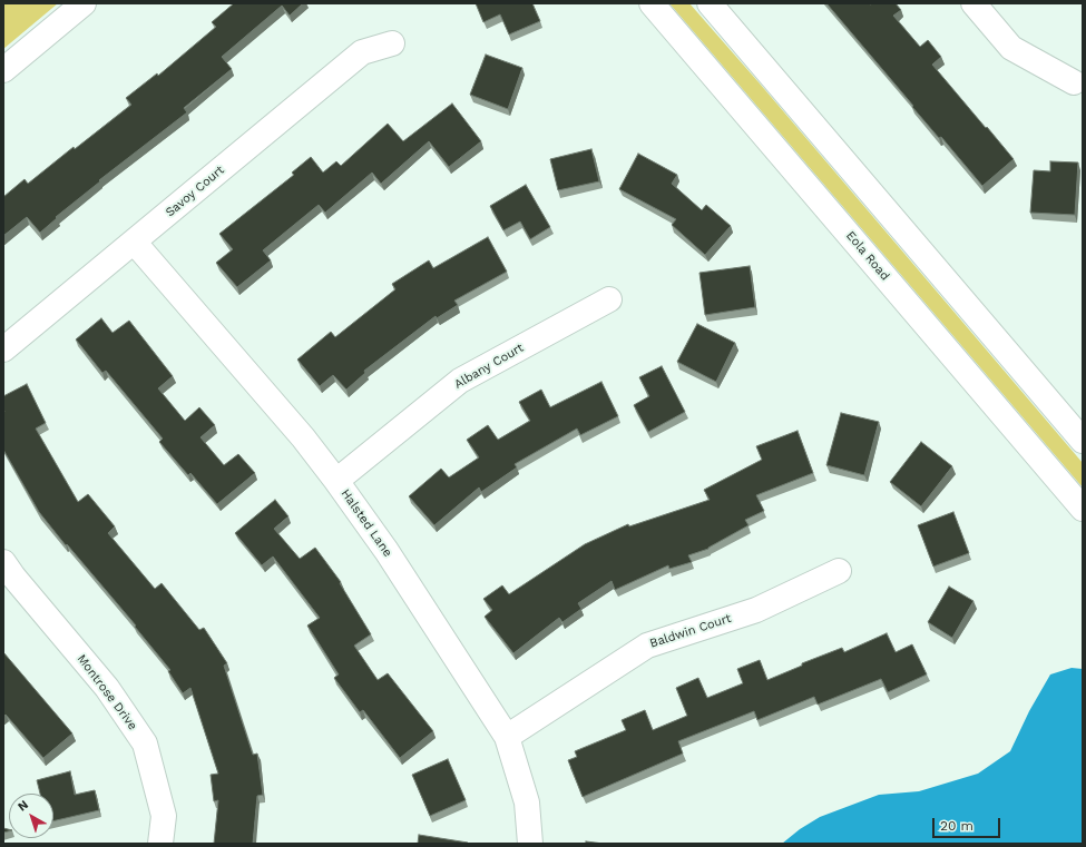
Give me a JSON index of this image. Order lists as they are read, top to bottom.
{
  "streets": {
    "street": [
      "Savoy Court",
      "Eola Road",
      "Albany Court",
      "Halsted Lane",
      "Baldwin Court",
      "Montrose Drive"
    ]
  },
  "crossings": [
    ["Savoy Court", "Halsted Lane"],
    ["Albany Court", "Halsted Lane"],
    ["Halsted Lane", "Baldwin Court"]
  ],
  "scale_bar": "20 m",
  "north": "top left"
}
